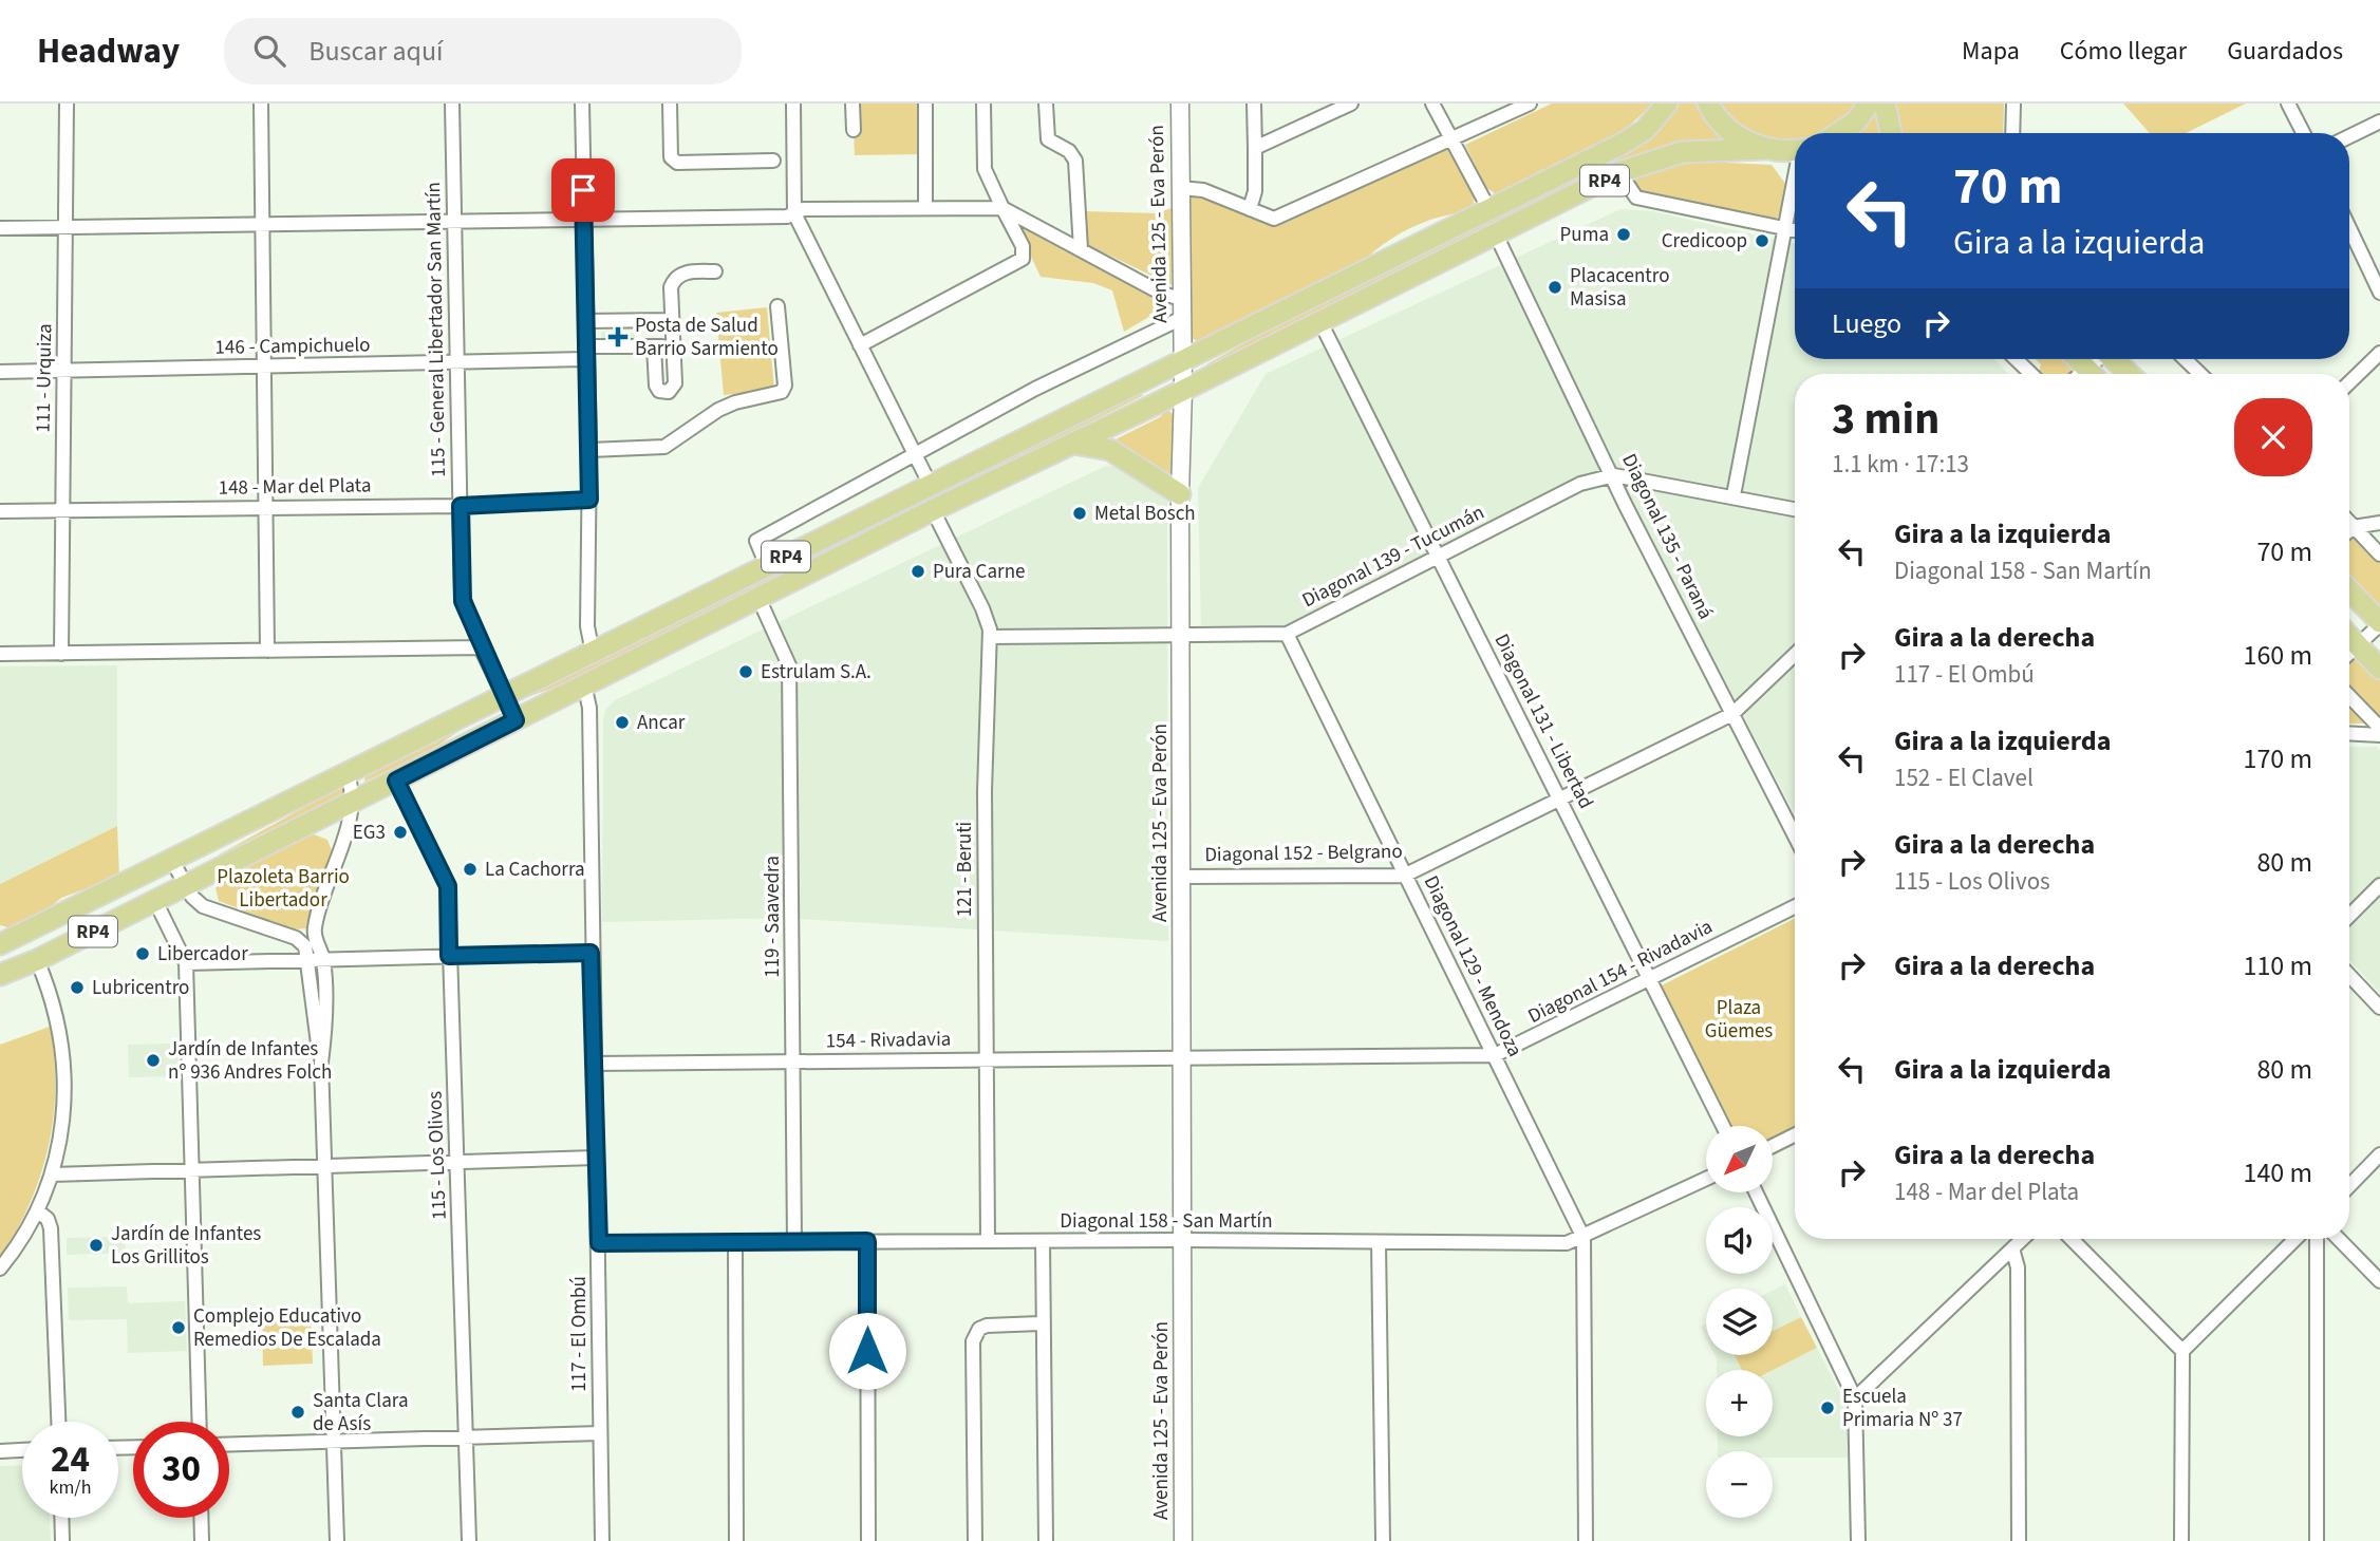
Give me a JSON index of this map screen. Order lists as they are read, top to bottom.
{
  "streets": {
    "main road": ["RP4"],
    "street": [
      "Avenida 125 - Eva Perón",
      "115 - General Libertador San Martín",
      "146 - Campichuelo",
      "111 - Urquiza",
      "148 - Mar del Plata",
      "Diagonal 135 - Paraná",
      "Diagonal 139 - Tucumán",
      "Diagonal 131 - Libertad",
      "Diagonal 152 - Belgrano",
      "121 - Beruti",
      "119 - Saavedra",
      "Diagonal 129 - Mendoza",
      "Diagonal 154 - Rivadavia",
      "154 - Rivadavia",
      "115 - Los Olivos",
      "Diagonal 158 - San Martín",
      "117 - El Ombú"
    ]
  },
  "crossings": [
    ["RP4", "Avenida 125 - Eva Perón"],
    ["RP4", "115 - General Libertador San Martín"],
    ["RP4", "Diagonal 135 - Paraná"],
    ["RP4", "Diagonal 131 - Libertad"],
    ["RP4", "121 - Beruti"],
    ["RP4", "119 - Saavedra"],
    ["RP4", "115 - Los Olivos"],
    ["RP4", "117 - El Ombú"],
    ["Avenida 125 - Eva Perón", "Diagonal 139 - Tucumán"],
    ["Avenida 125 - Eva Perón", "Diagonal 152 - Belgrano"],
    ["Avenida 125 - Eva Perón", "Diagonal 154 - Rivadavia"],
    ["Avenida 125 - Eva Perón", "154 - Rivadavia"],
    ["Avenida 125 - Eva Perón", "Diagonal 158 - San Martín"],
    ["115 - General Libertador San Martín", "146 - Campichuelo"],
    ["115 - General Libertador San Martín", "148 - Mar del Plata"],
    ["146 - Campichuelo", "111 - Urquiza"],
    ["111 - Urquiza", "148 - Mar del Plata"],
    ["Diagonal 135 - Paraná", "Diagonal 139 - Tucumán"],
    ["Diagonal 135 - Paraná", "Diagonal 152 - Belgrano"],
    ["Diagonal 139 - Tucumán", "Diagonal 131 - Libertad"],
    ["Diagonal 139 - Tucumán", "121 - Beruti"],
    ["Diagonal 139 - Tucumán", "Diagonal 129 - Mendoza"],
    ["Diagonal 131 - Libertad", "Diagonal 152 - Belgrano"],
    ["Diagonal 131 - Libertad", "Diagonal 154 - Rivadavia"],
    ["Diagonal 152 - Belgrano", "Diagonal 129 - Mendoza"],
    ["121 - Beruti", "154 - Rivadavia"],
    ["121 - Beruti", "Diagonal 158 - San Martín"],
    ["119 - Saavedra", "154 - Rivadavia"],
    ["119 - Saavedra", "Diagonal 158 - San Martín"],
    ["Diagonal 129 - Mendoza", "Diagonal 154 - Rivadavia"],
    ["Diagonal 129 - Mendoza", "Diagonal 158 - San Martín"],
    ["Diagonal 154 - Rivadavia", "154 - Rivadavia"],
    ["154 - Rivadavia", "117 - El Ombú"],
    ["Diagonal 158 - San Martín", "117 - El Ombú"]
  ],
  "parks": ["Plazoleta Barrio Libertador", "Plaza Güemes"],
  "places": {
    "other": [
      "Puma",
      "Credicoop",
      "Placacentro Masisa",
      "Metal Bosch",
      "Pura Carne",
      "Estrulam S.A.",
      "Ancar",
      "EG3",
      "La Cachorra",
      "Libercador",
      "Lubricentro",
      "Jardín de Infantes nº 936 Andres Folch",
      "Jardín de Infantes Los Grillitos",
      "Complejo Educativo Remedios De Escalada",
      "Escuela Primaria Nº 37",
      "Santa Clara de Asís"
    ],
    "health": ["Posta de Salud Barrio Sarmiento"]
  },
  "north": "bottom left",
  "page": {
    "header": "Headway",
    "search": "Buscar aquí",
    "nav": ["Mapa", "Cómo llegar", "Guardados"],
    "turn": ["70 m", "Gira a la izquierda"],
    "then": "Luego",
    "heading": ["3 min", "1.1 km · 17:13"],
    "list": [
      {
        "name": "Gira a la izquierda",
        "note": "Diagonal 158 - San Martín",
        "value": "70 m"
      },
      {
        "name": "Gira a la derecha",
        "note": "117 - El Ombú",
        "value": "160 m"
      },
      {
        "name": "Gira a la izquierda",
        "note": "152 - El Clavel",
        "value": "170 m"
      },
      {
        "name": "Gira a la derecha",
        "note": "115 - Los Olivos",
        "value": "80 m"
      },
      {
        "name": "Gira a la derecha",
        "value": "110 m"
      },
      {
        "name": "Gira a la izquierda",
        "value": "80 m"
      },
      {
        "name": "Gira a la derecha",
        "note": "148 - Mar del Plata",
        "value": "140 m"
      }
    ],
    "map_buttons": ["+", "−"],
    "speed": "24 km/h",
    "limit": "30"
  }
}
